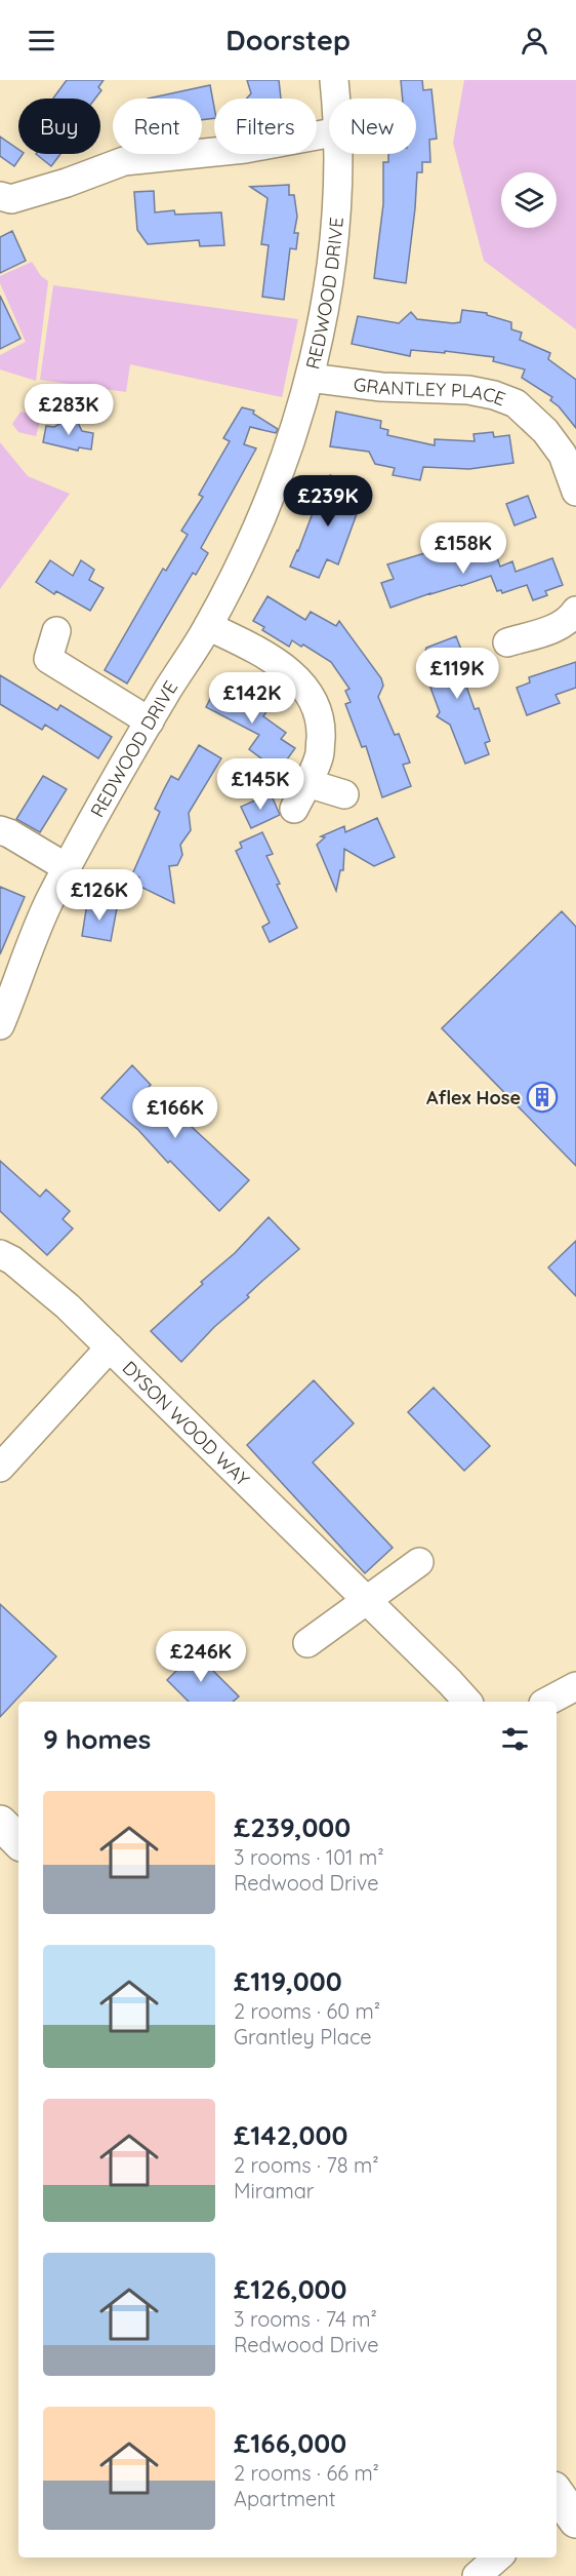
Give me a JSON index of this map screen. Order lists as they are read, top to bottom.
{
  "streets": {
    "street": ["REDWOOD DRIVE", "GRANTLEY PLACE", "DYSON WOOD WAY"]
  },
  "crossings": [
    ["REDWOOD DRIVE", "GRANTLEY PLACE"]
  ],
  "places": {
    "building": ["Aflex Hose"]
  },
  "page": {
    "header": "Doorstep",
    "chip": [
      "Buy",
      "Rent",
      "Filters",
      "New"
    ],
    "price": [
      "£283K",
      "£239K",
      "£158K",
      "£119K",
      "£142K",
      "£145K",
      "£126K",
      "£166K",
      "£246K"
    ],
    "heading": "9 homes",
    "list": [
      {
        "name": "£239,000",
        "note": "3 rooms · 101 m² · Redwood Drive"
      },
      {
        "name": "£119,000",
        "note": "2 rooms · 60 m² · Grantley Place"
      },
      {
        "name": "£142,000",
        "note": "2 rooms · 78 m² · Miramar"
      },
      {
        "name": "£126,000",
        "note": "3 rooms · 74 m² · Redwood Drive"
      },
      {
        "name": "£166,000",
        "note": "2 rooms · 66 m² · Apartment"
      }
    ]
  }
}
